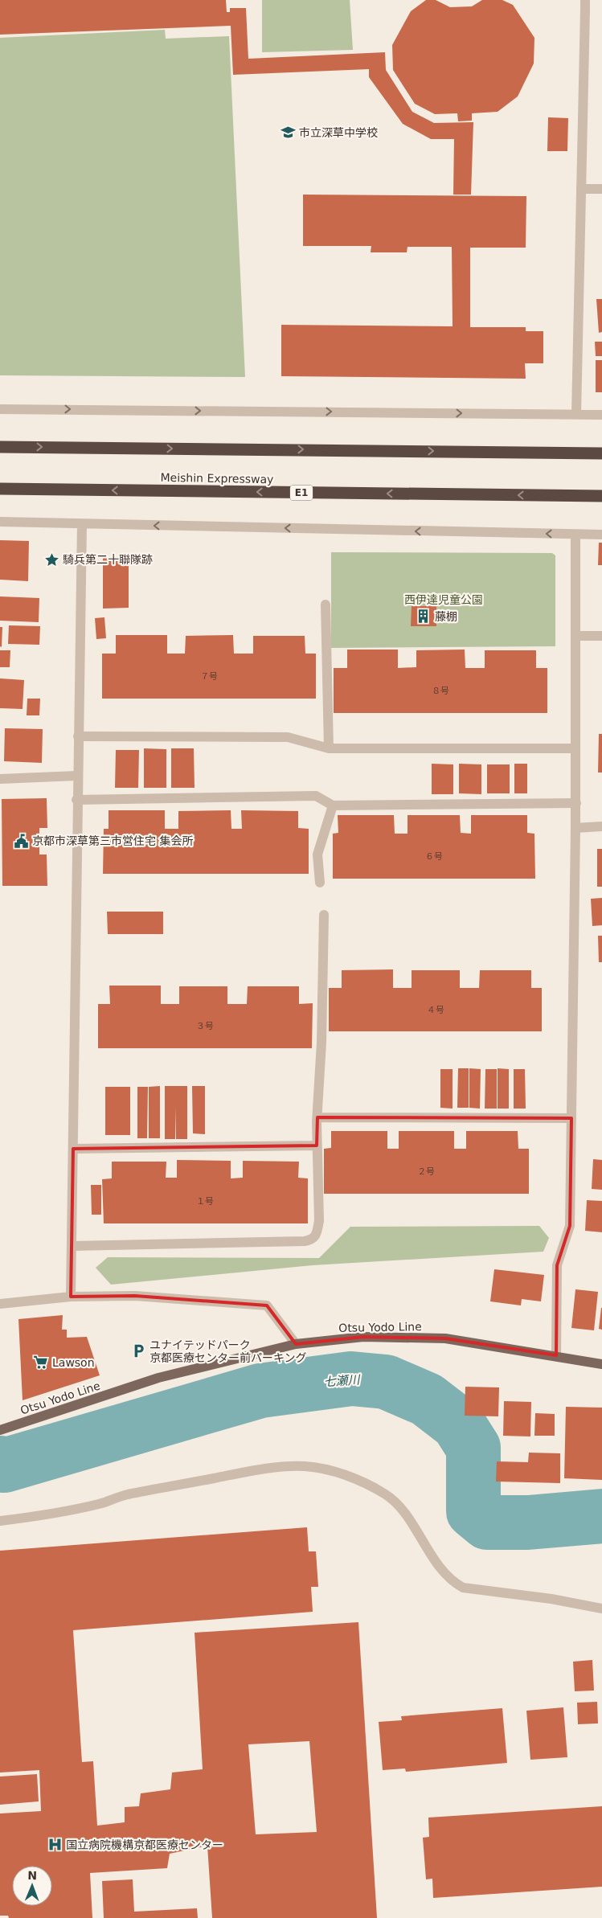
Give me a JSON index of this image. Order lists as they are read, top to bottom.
{
  "streets": {
    "highway": ["Meishin Expressway", "E1"],
    "main road": ["Otsu Yodo Line"]
  },
  "water": ["七瀬川"],
  "parks": ["西伊達児童公園"],
  "places": {
    "school or university": ["市立深草中学校"],
    "place": ["騎兵第二十聯隊跡"],
    "building": ["藤棚"],
    "public building": ["京都市深草第三市営住宅 集会所"],
    "parking": ["ユナイテッドパーク 京都医療センター前パーキング"],
    "supermarket": ["Lawson"],
    "hospital": ["国立病院機構京都医療センター"]
  },
  "house_numbers": [
    "７号",
    "８号",
    "６号",
    "４号",
    "３号",
    "２号",
    "１号"
  ],
  "north": "top"
}
